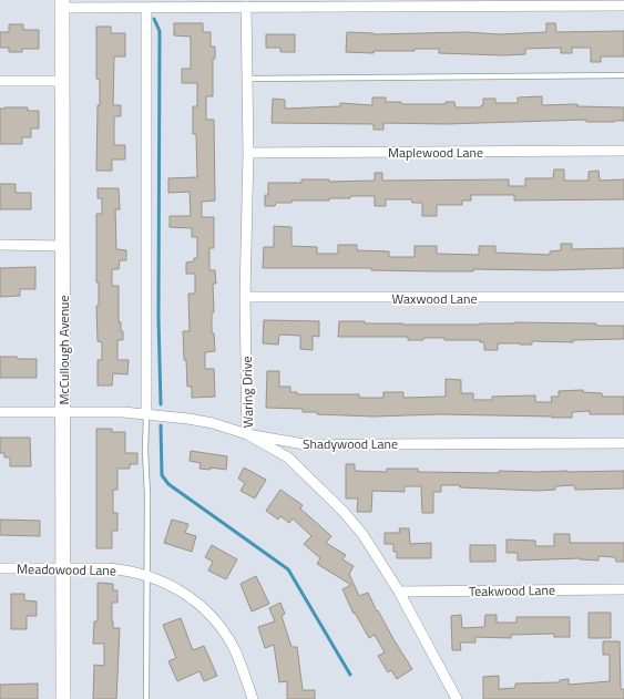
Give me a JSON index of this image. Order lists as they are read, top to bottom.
{
  "streets": {
    "main road": ["McCullough Avenue"],
    "street": [
      "Maplewood Lane",
      "Waxwood Lane",
      "Waring Drive",
      "Shadywood Lane",
      "Meadowood Lane",
      "Teakwood Lane"
    ]
  },
  "crossings": [
    ["Maplewood Lane", "Waring Drive"],
    ["Waxwood Lane", "Waring Drive"],
    ["McCullough Avenue", "Shadywood Lane"],
    ["McCullough Avenue", "Meadowood Lane"],
    ["Waring Drive", "Shadywood Lane"],
    ["Waring Drive", "Teakwood Lane"]
  ]
}
